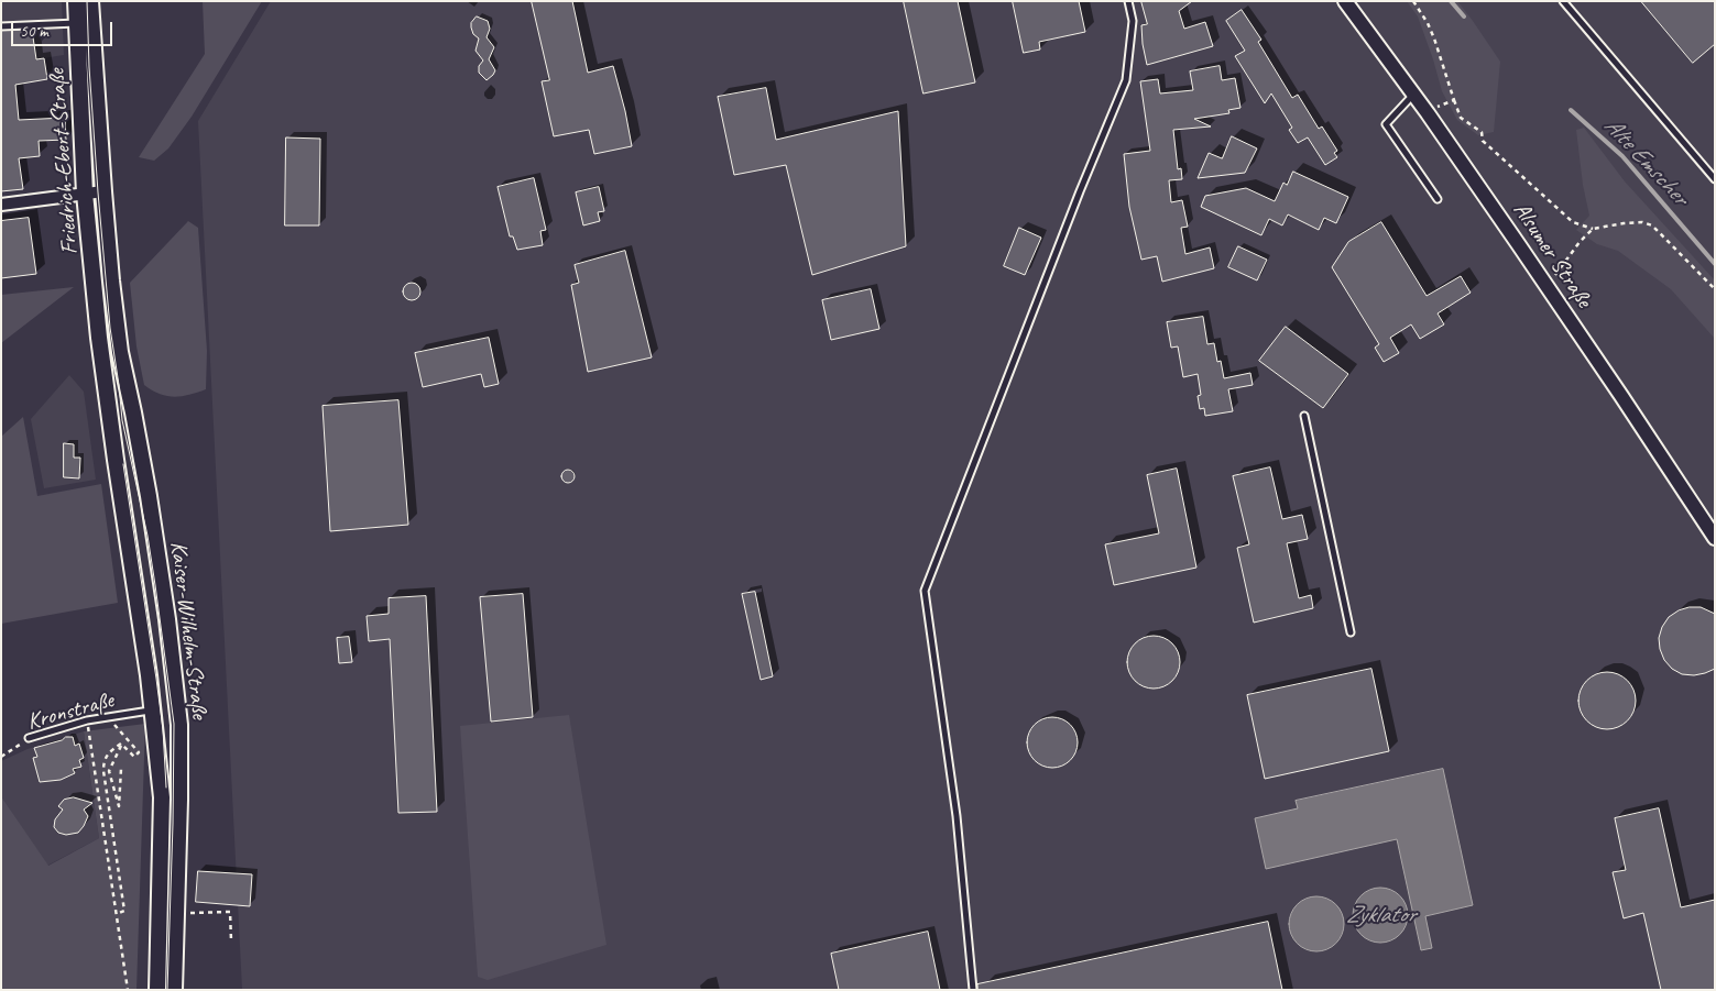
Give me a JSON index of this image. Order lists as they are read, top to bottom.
{
  "streets": {
    "main road": ["Friedrich-Ebert-Straße", "Kaiser-Wilhelm-Straße"],
    "street": ["Alsumer Straße"],
    "lane": ["Kronstraße"]
  },
  "crossings": [
    ["Friedrich-Ebert-Straße", "Kaiser-Wilhelm-Straße"],
    ["Kaiser-Wilhelm-Straße", "Kronstraße"]
  ],
  "water": ["Alte Emscher", "Zyklator"],
  "scale_bar": "50 m"
}
